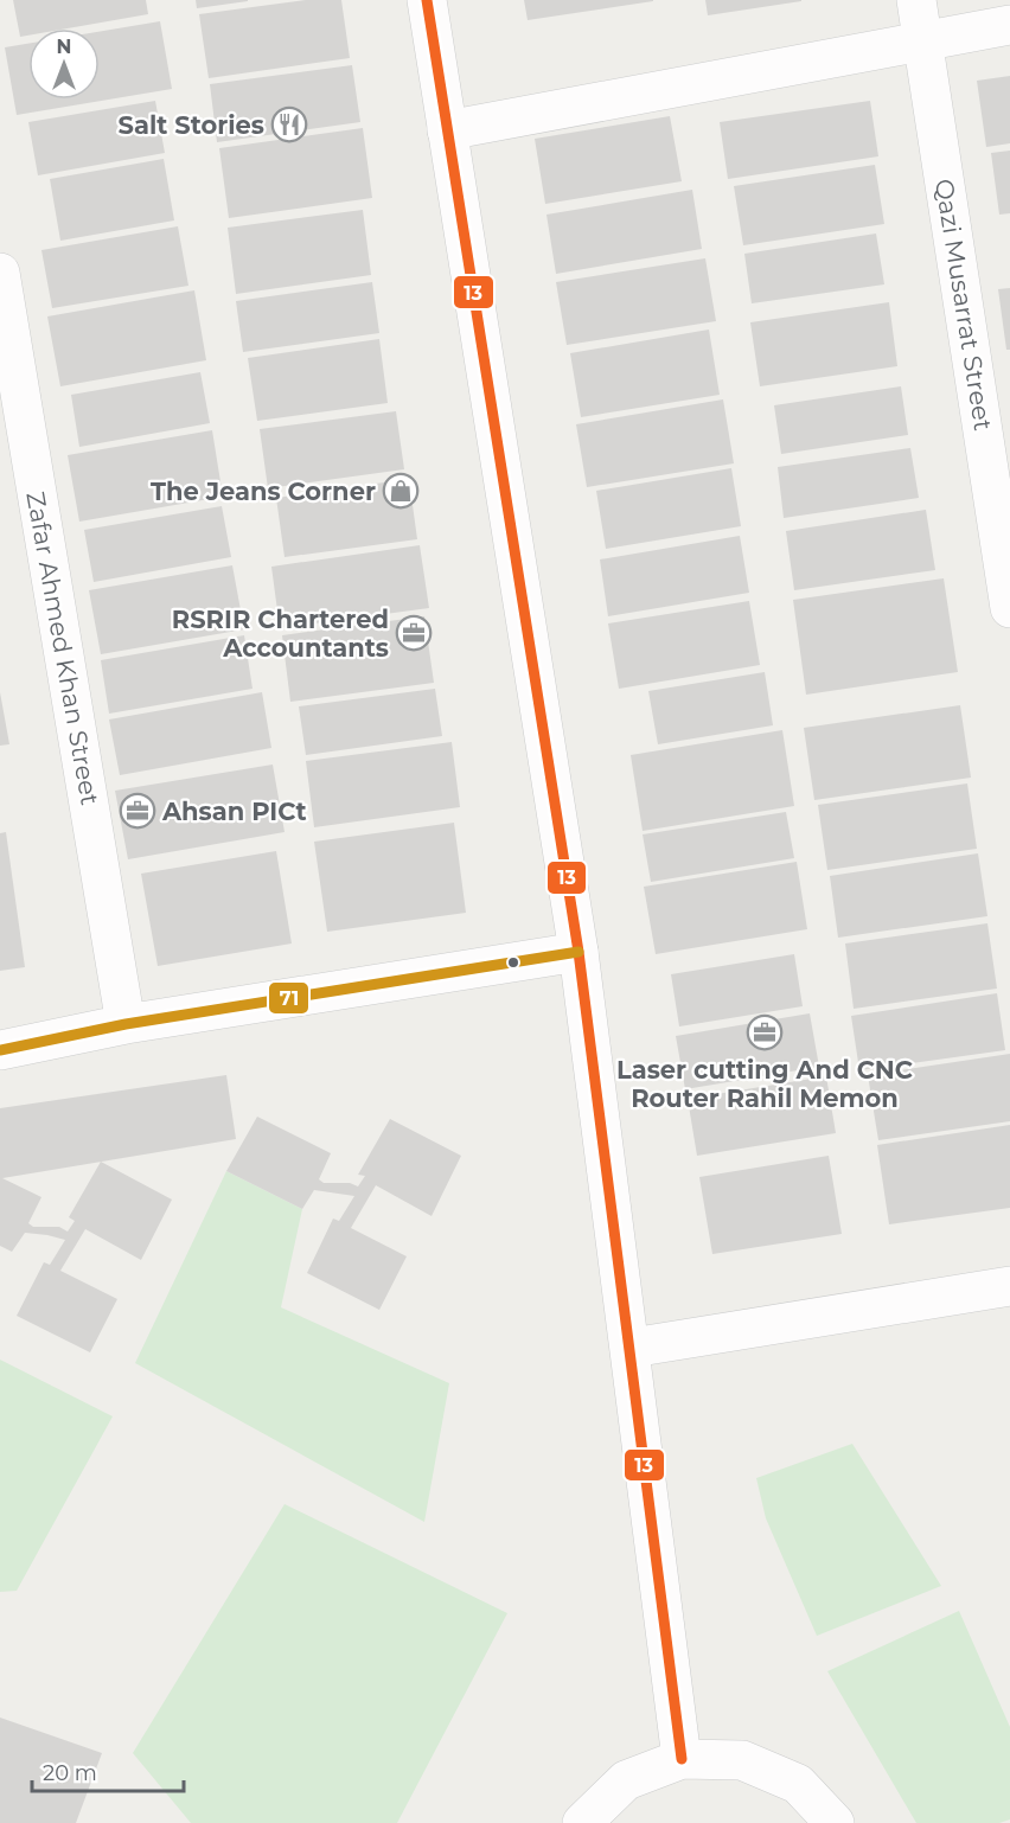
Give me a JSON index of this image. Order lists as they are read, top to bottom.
{
  "streets": {
    "street": ["Qazi Musarrat Street", "Zafar Ahmed Khan Street"]
  },
  "places": {
    "restaurant": ["Salt Stories"],
    "shop": ["The Jeans Corner"],
    "office": ["RSRIR Chartered Accountants", "Ahsan PICt", "Laser cutting And CNC Router Rahil Memon"]
  },
  "lines": ["transit line 13", "transit line 71"],
  "scale_bar": "20 m",
  "north": "top"
}
